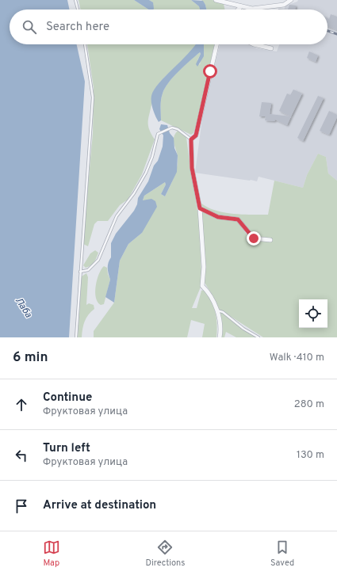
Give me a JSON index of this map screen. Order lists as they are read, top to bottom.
{
  "water": ["Лаба"],
  "page": {
    "search": "Search here",
    "heading": ["6 min", "Walk · 410 m"],
    "list": [
      ["Continue", "Фруктовая улица", "280 m"],
      ["Turn left", "Фруктовая улица", "130 m"],
      "Arrive at destination"
    ],
    "nav": ["Map", "Directions", "Saved"]
  }
}
